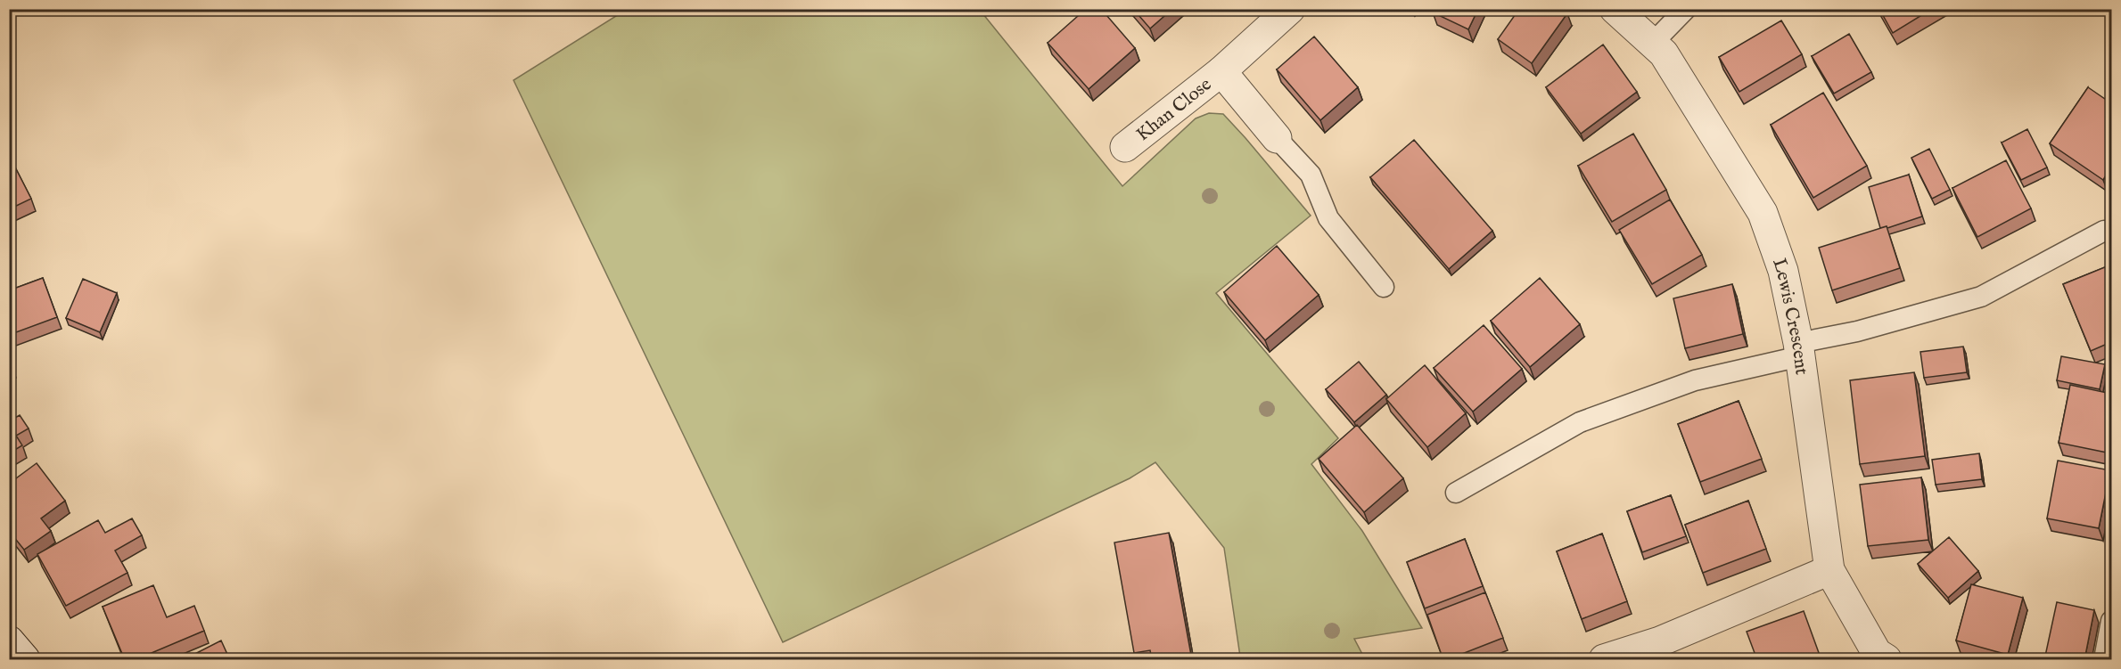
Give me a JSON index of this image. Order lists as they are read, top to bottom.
{
  "streets": {
    "street": ["Khan Close", "Lewis Crescent"]
  }
}
